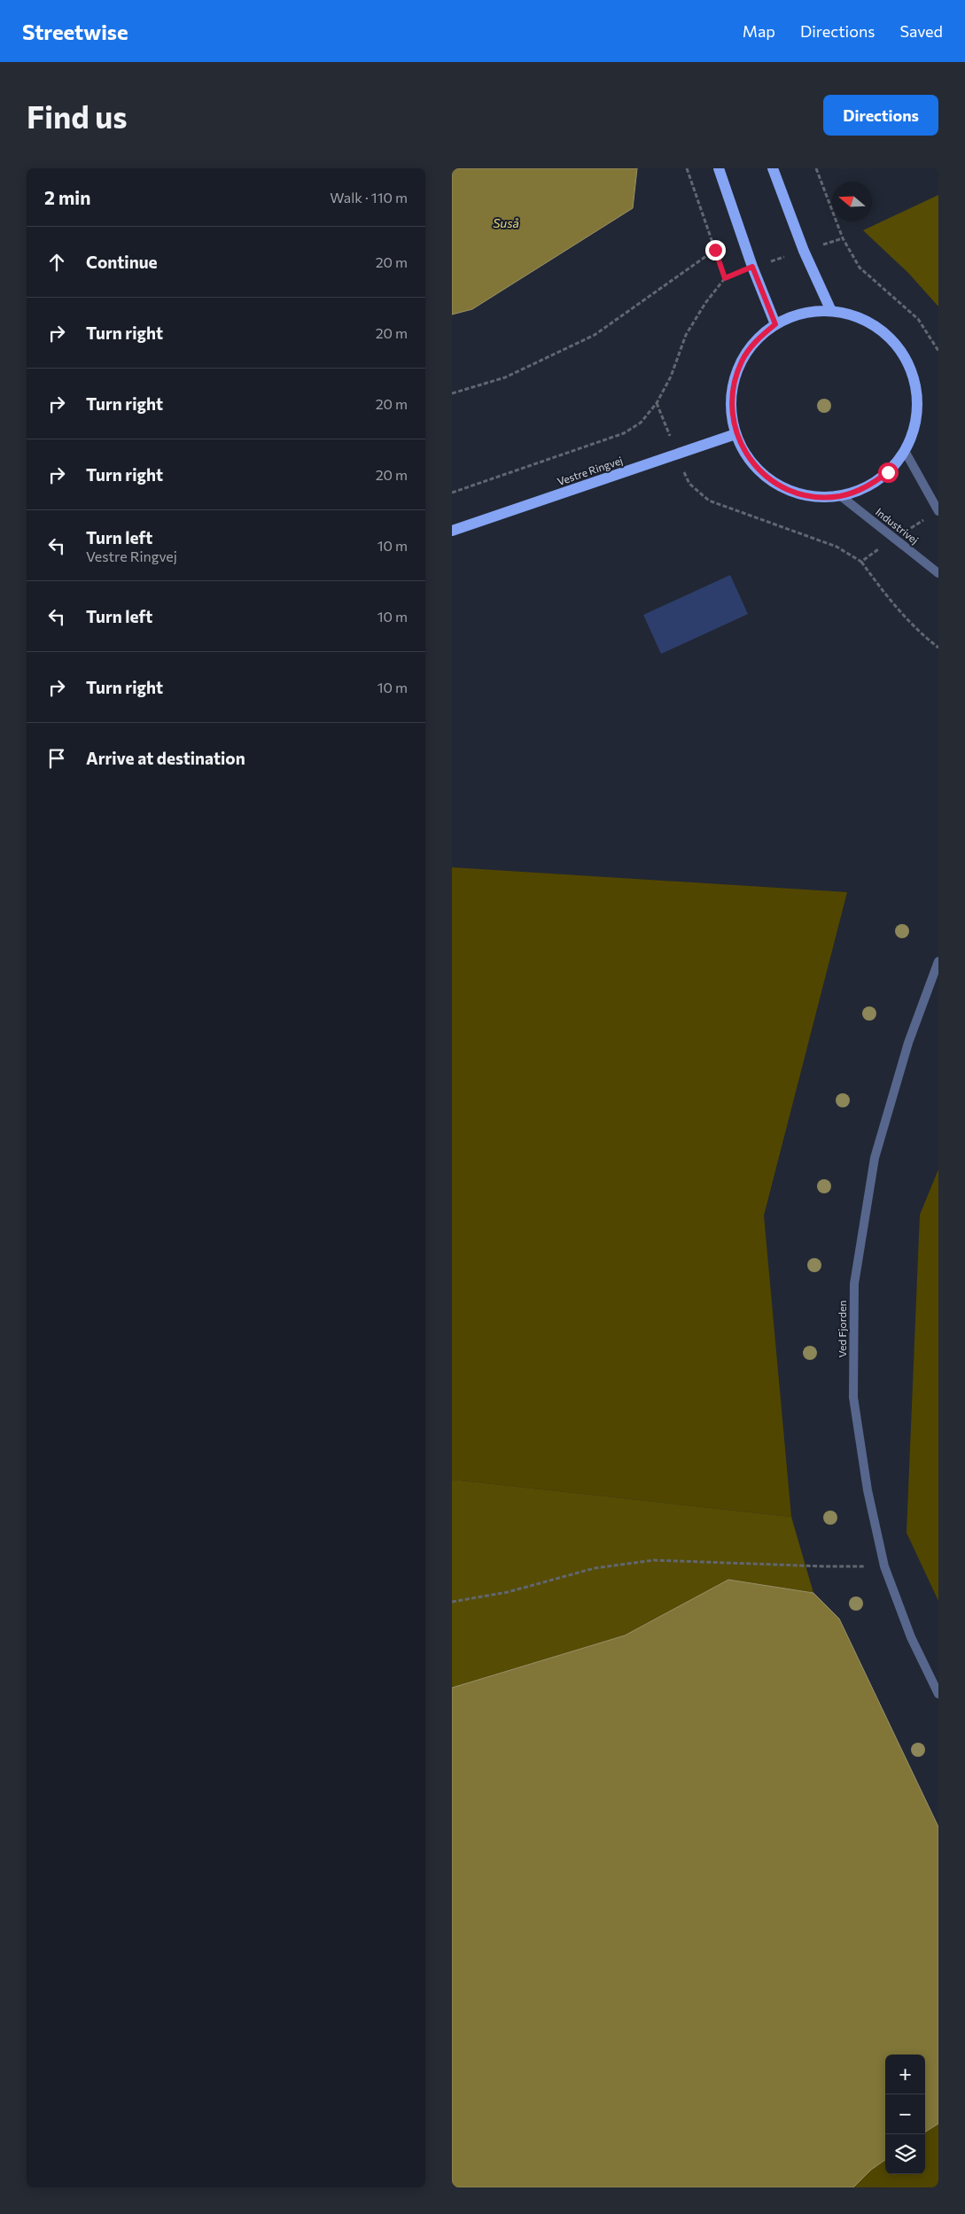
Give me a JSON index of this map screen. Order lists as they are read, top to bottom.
{
  "streets": {
    "main road": ["Vestre Ringvej"],
    "street": ["Industrivej", "Ved Fjorden"]
  },
  "water": ["Suså"],
  "north": "left",
  "page": {
    "header": "Streetwise",
    "nav": ["Map", "Directions", "Saved"],
    "buttons": "Directions",
    "title": "Find us",
    "heading": ["2 min", "Walk · 110 m"],
    "list": [
      ["Continue", "20 m"],
      ["Turn right", "20 m"],
      ["Turn right", "20 m"],
      ["Turn right", "20 m"],
      ["Turn left", "Vestre Ringvej", "10 m"],
      ["Turn left", "10 m"],
      ["Turn right", "10 m"],
      "Arrive at destination"
    ],
    "map_buttons": ["+", "−"]
  }
}
